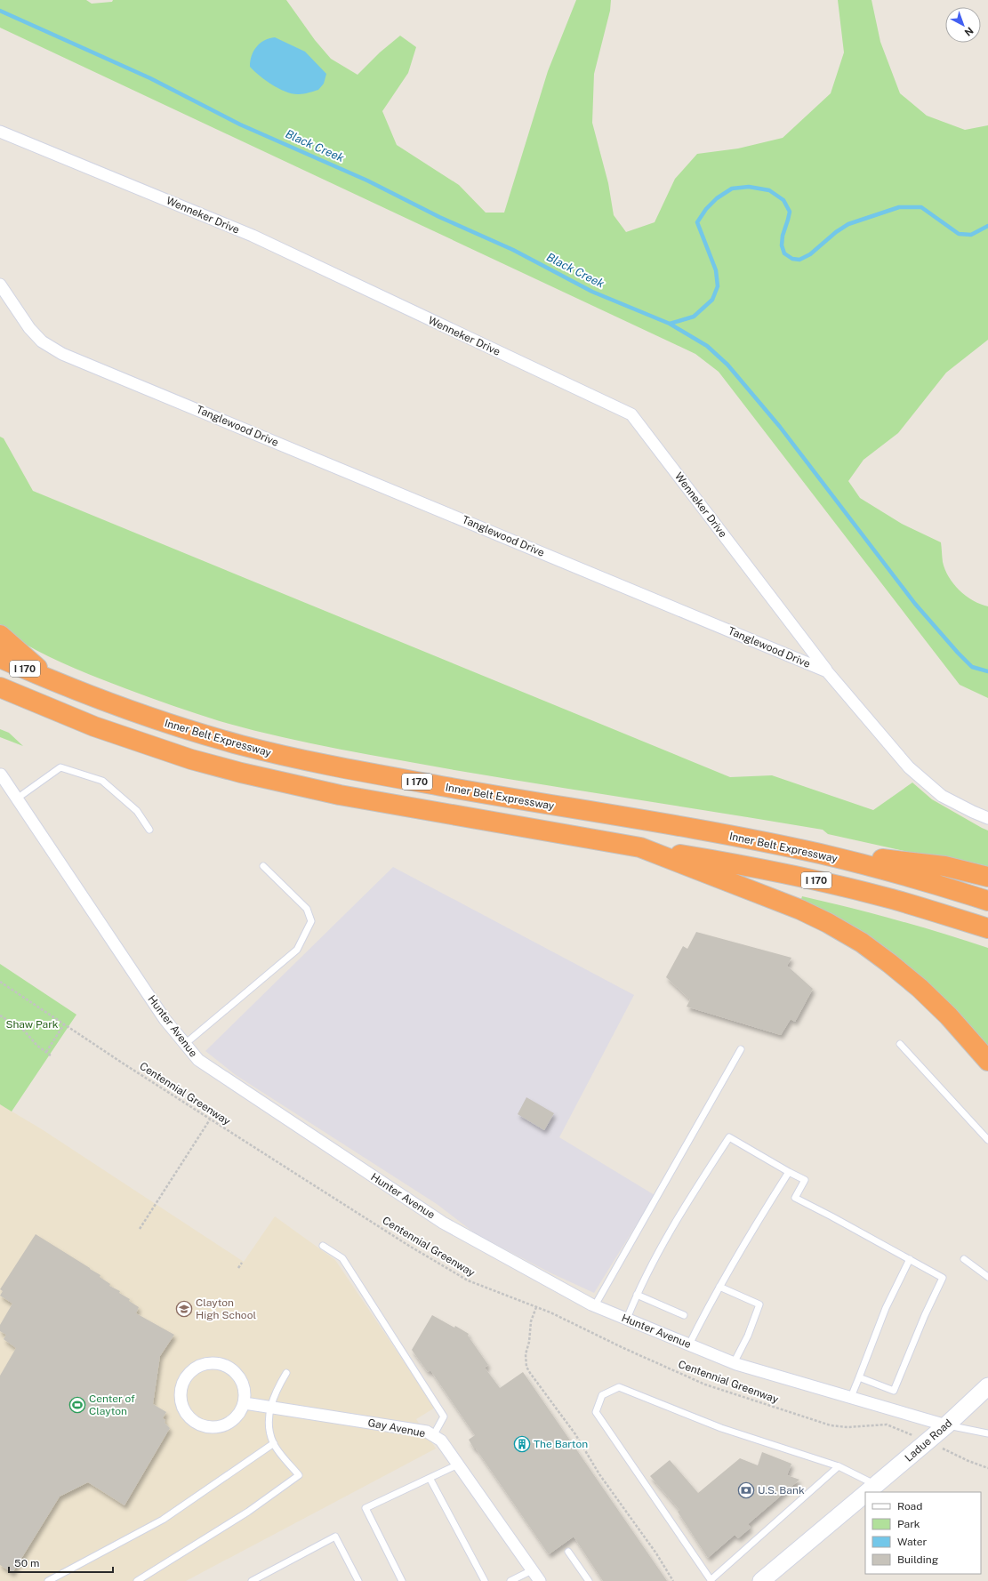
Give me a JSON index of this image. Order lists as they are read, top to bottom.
{
  "streets": {
    "highway": ["I 170", "Inner Belt Expressway"],
    "main road": ["Ladue Road"],
    "street": [
      "Wenneker Drive",
      "Tanglewood Drive",
      "Hunter Avenue",
      "Gay Avenue"
    ],
    "path": ["Centennial Greenway"]
  },
  "crossings": [
    ["Wenneker Drive", "Tanglewood Drive"],
    ["Hunter Avenue", "Ladue Road"]
  ],
  "water": ["Black Creek"],
  "parks": ["Shaw Park"],
  "places": {
    "school or university": ["Clayton High School"],
    "sports": ["Center of Clayton"],
    "building": ["The Barton"],
    "bank": ["U.S. Bank"]
  },
  "legend": [
    "Road",
    "Park",
    "Water",
    "Building"
  ],
  "scale_bar": "50 m",
  "north": "bottom right"
}
